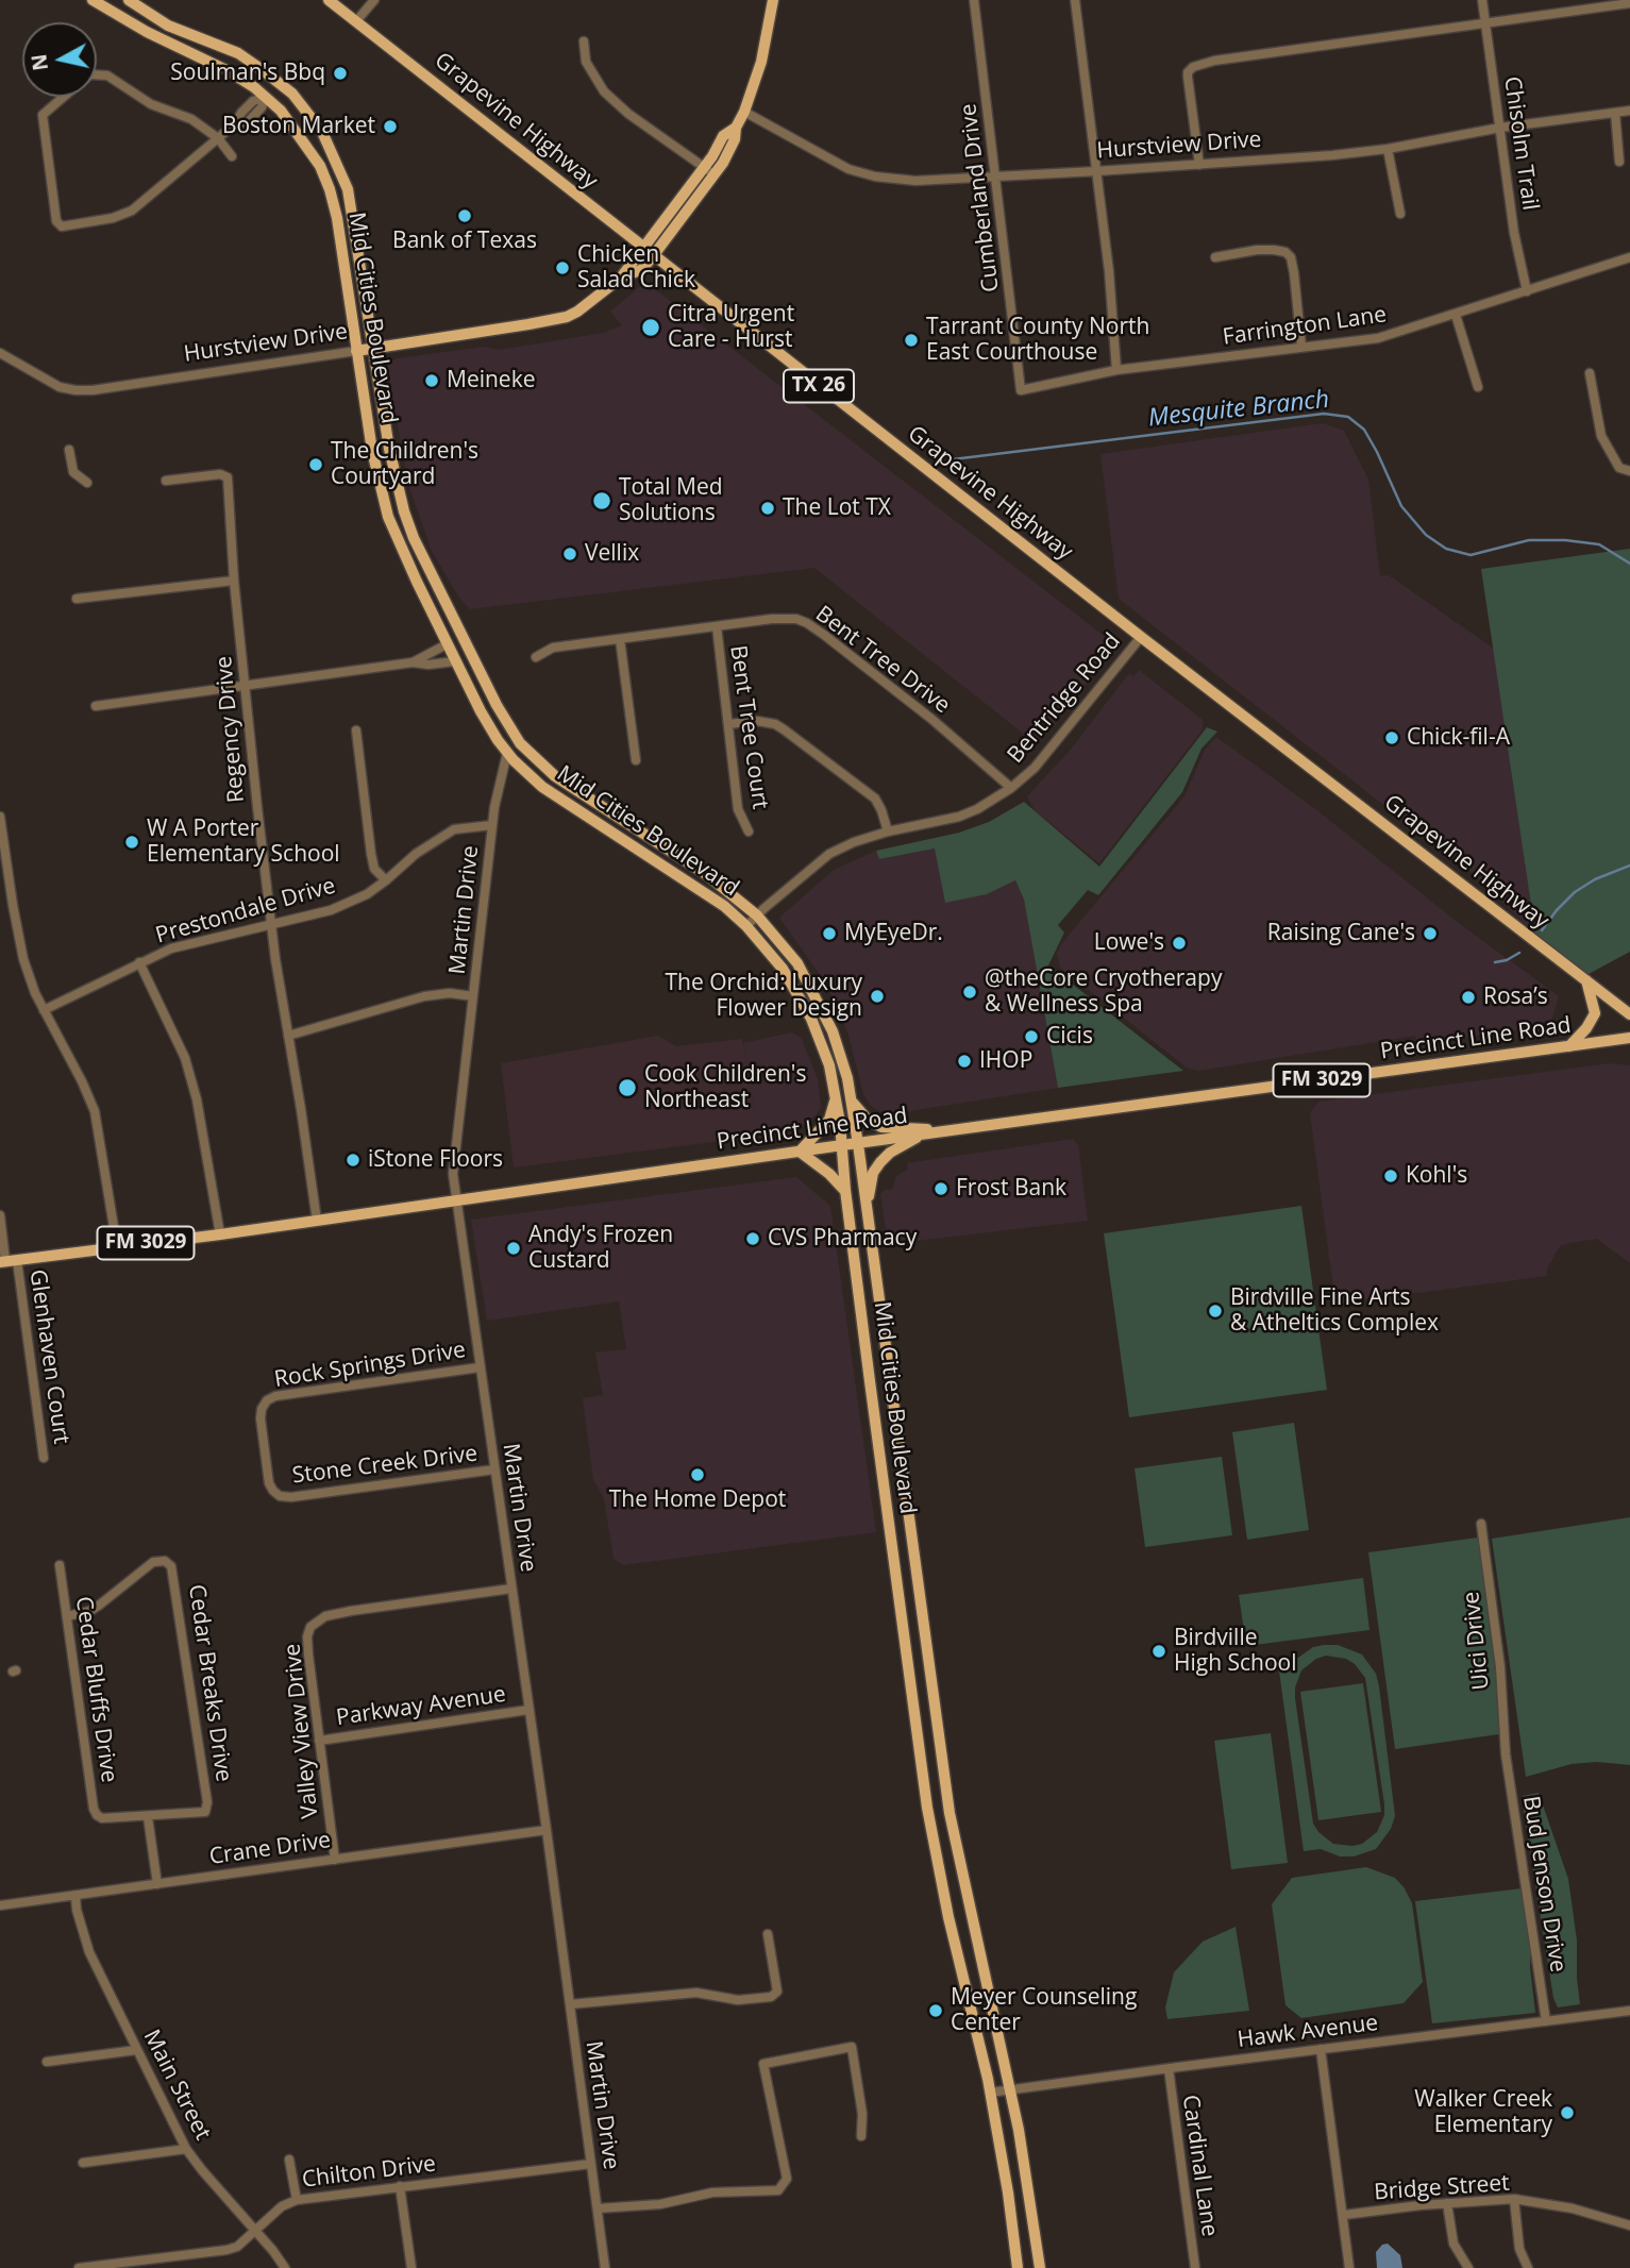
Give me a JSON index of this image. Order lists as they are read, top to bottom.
{
  "streets": {
    "main road": [
      "Grapevine Highway",
      "Hurstview Drive",
      "Mid Cities Boulevard",
      "TX 26",
      "Precinct Line Road",
      "FM 3029"
    ],
    "street": [
      "Chisolm Trail",
      "Cumberland Drive",
      "Farrington Lane",
      "Bent Tree Drive",
      "Bentridge Road",
      "Bent Tree Court",
      "Regency Drive",
      "Martin Drive",
      "Prestondale Drive",
      "Glenhaven Court",
      "Rock Springs Drive",
      "Stone Creek Drive",
      "Uici Drive",
      "Cedar Breaks Drive",
      "Cedar Bluffs Drive",
      "Parkway Avenue",
      "Valley View Drive",
      "Crane Drive",
      "Bud Jenson Drive",
      "Hawk Avenue",
      "Main Street",
      "Cardinal Lane",
      "Chilton Drive",
      "Bridge Street"
    ]
  },
  "crossings": [
    ["Grapevine Highway", "Hurstview Drive"],
    ["Grapevine Highway", "Bentridge Road"],
    ["Chisolm Trail", "Hurstview Drive"],
    ["Chisolm Trail", "Farrington Lane"],
    ["Hurstview Drive", "Cumberland Drive"],
    ["Hurstview Drive", "Mid Cities Boulevard"],
    ["Cumberland Drive", "Farrington Lane"],
    ["Mid Cities Boulevard", "Bentridge Road"],
    ["Mid Cities Boulevard", "Martin Drive"],
    ["Mid Cities Boulevard", "Precinct Line Road"],
    ["Mid Cities Boulevard", "Hawk Avenue"],
    ["Bent Tree Drive", "Bentridge Road"],
    ["Bent Tree Drive", "Bent Tree Court"],
    ["Regency Drive", "Prestondale Drive"],
    ["Regency Drive", "Precinct Line Road"],
    ["Martin Drive", "Prestondale Drive"],
    ["Martin Drive", "Precinct Line Road"],
    ["Martin Drive", "Rock Springs Drive"],
    ["Martin Drive", "Stone Creek Drive"],
    ["Martin Drive", "Parkway Avenue"],
    ["Martin Drive", "Valley View Drive"],
    ["Martin Drive", "Crane Drive"],
    ["Martin Drive", "Chilton Drive"],
    ["Precinct Line Road", "Glenhaven Court"],
    ["Rock Springs Drive", "Stone Creek Drive"],
    ["Uici Drive", "Bud Jenson Drive"],
    ["Cedar Breaks Drive", "Cedar Bluffs Drive"],
    ["Parkway Avenue", "Valley View Drive"],
    ["Valley View Drive", "Crane Drive"],
    ["Crane Drive", "Main Street"],
    ["Bud Jenson Drive", "Hawk Avenue"],
    ["Hawk Avenue", "Cardinal Lane"],
    ["Main Street", "Chilton Drive"]
  ],
  "water": ["Mesquite Branch"],
  "places": [
    "Soulman's Bbq",
    "Boston Market",
    "Bank of Texas",
    "Chicken Salad Chick",
    "Citra Urgent Care - Hurst",
    "Tarrant County North East Courthouse",
    "Meineke",
    "The Children's Courtyard",
    "Total Med Solutions",
    "The Lot TX",
    "Vellix",
    "Chick-fil-A",
    "W A Porter Elementary School",
    "MyEyeDr.",
    "Raising Cane's",
    "Lowe's",
    "@theCore Cryotherapy & Wellness Spa",
    "The Orchid: Luxury Flower Design",
    "Rosa’s",
    "Cicis",
    "IHOP",
    "Cook Children's Northeast",
    "iStone Floors",
    "Kohl's",
    "Frost Bank",
    "CVS Pharmacy",
    "Andy's Frozen Custard",
    "Birdville Fine Arts & Atheltics Complex",
    "The Home Depot",
    "Birdville High School",
    "Meyer Counseling Center",
    "Walker Creek Elementary"
  ],
  "north": "left"
}
